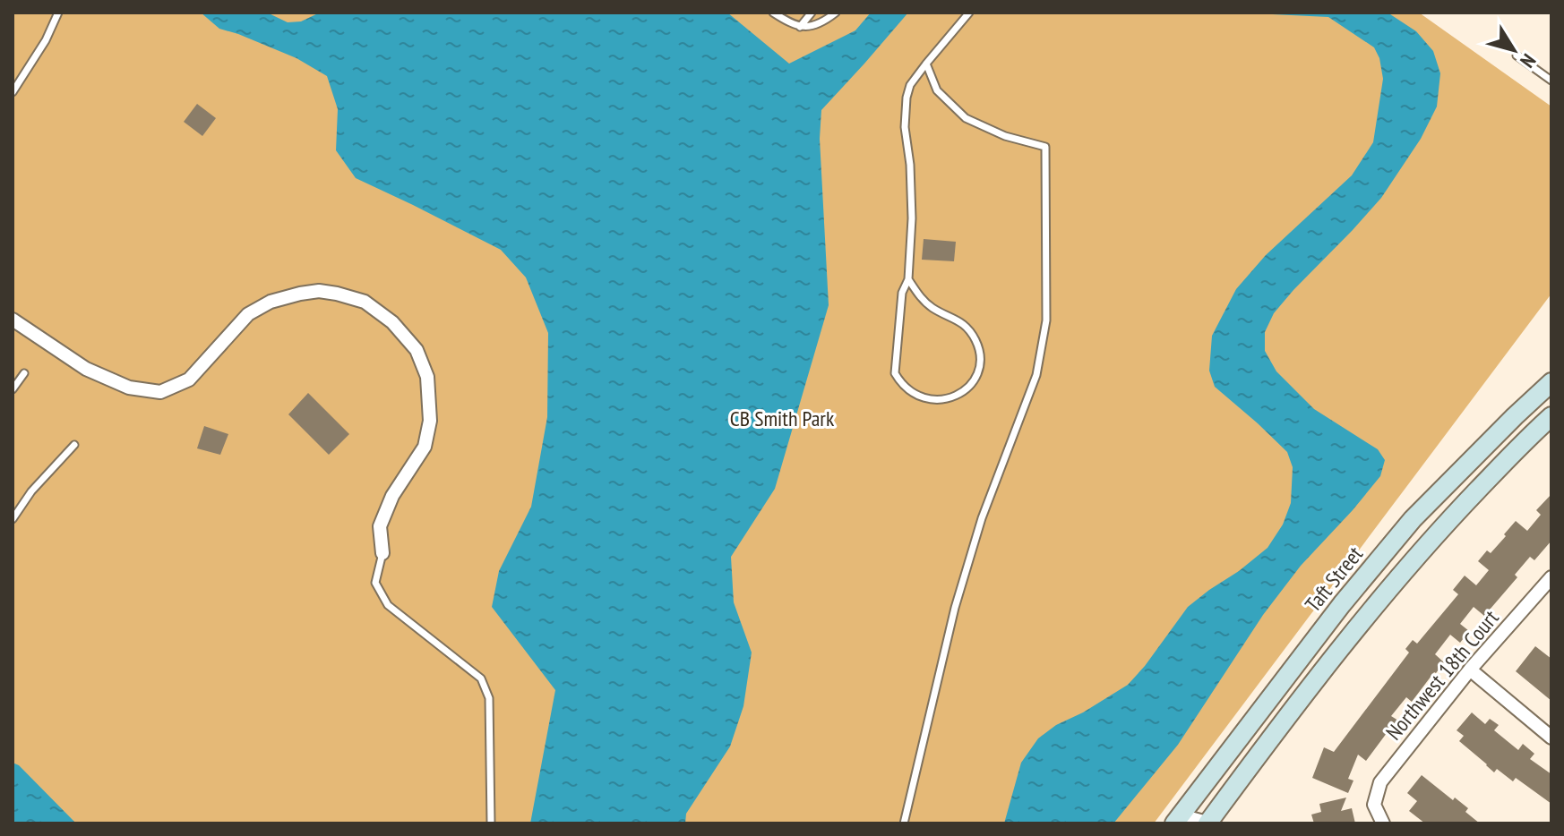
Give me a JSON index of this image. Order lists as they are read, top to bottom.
{
  "streets": {
    "street": ["Taft Street", "Northwest 18th Court"]
  },
  "parks": ["CB Smith Park"],
  "north": "bottom right"
}
